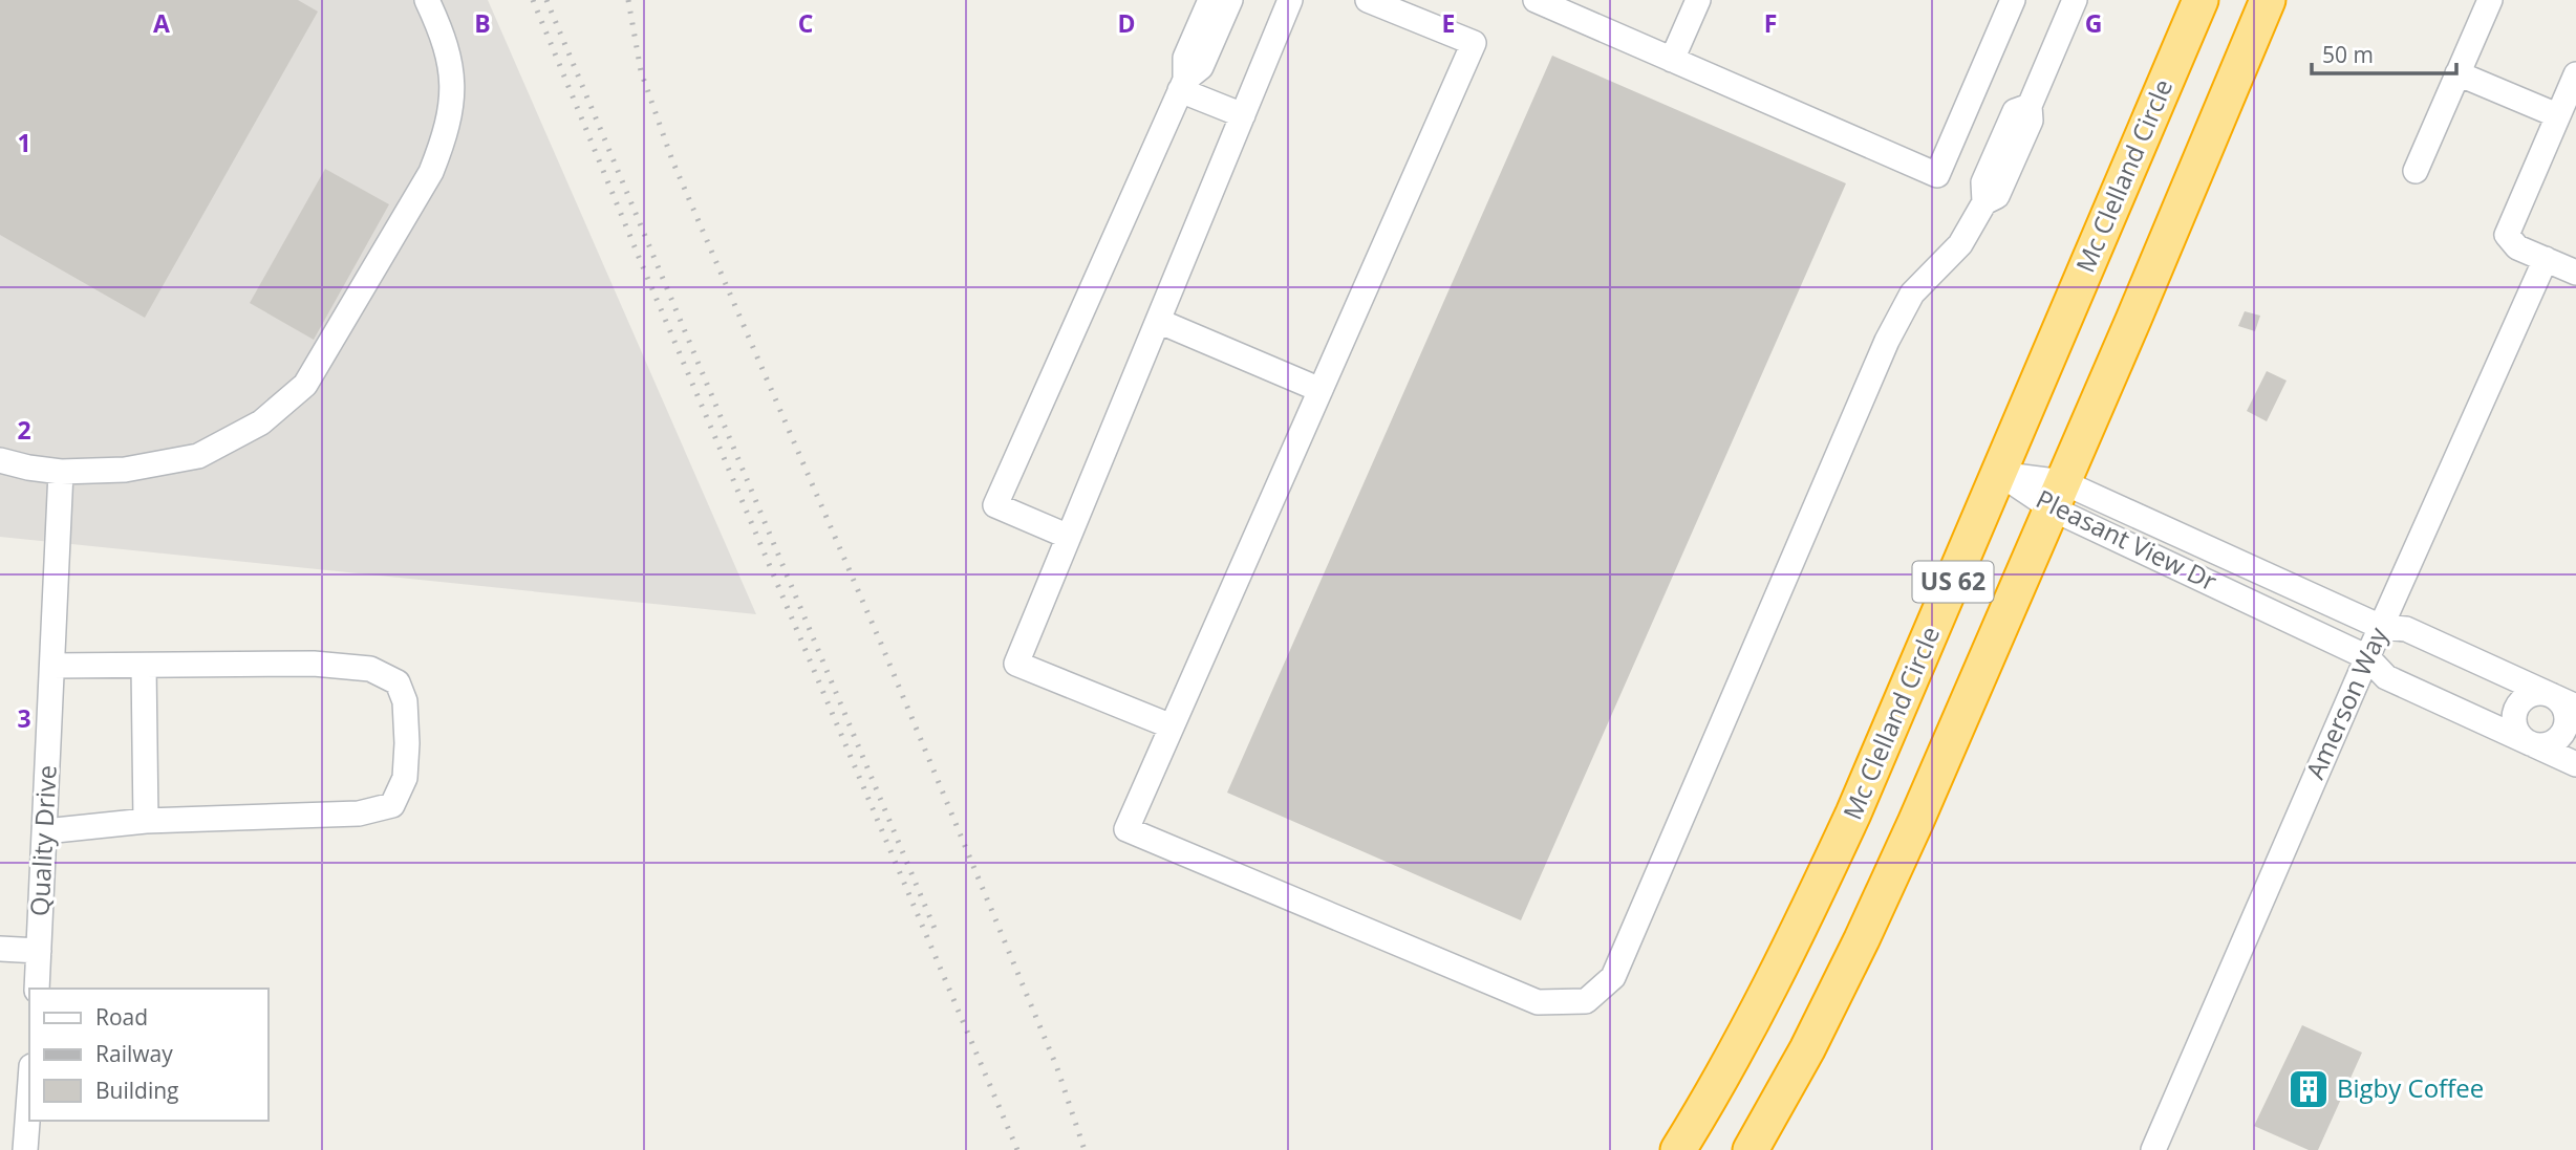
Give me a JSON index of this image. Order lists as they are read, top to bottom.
{
  "streets": {
    "highway": ["Mc Clelland Circle", "US 62"],
    "street": ["Pleasant View Dr", "Amerson Way", "Quality Drive"]
  },
  "crossings": [
    ["Mc Clelland Circle", "Pleasant View Dr"],
    ["Pleasant View Dr", "US 62"],
    ["Pleasant View Dr", "Amerson Way"]
  ],
  "places": {
    "building": ["Bigby Coffee"]
  },
  "legend": ["Road", "Railway", "Building"],
  "scale_bar": "50 m",
  "grid": {
    "columns": [
      "A",
      "B",
      "C",
      "D",
      "E",
      "F",
      "G"
    ],
    "rows": ["1", "2", "3"]
  }
}
